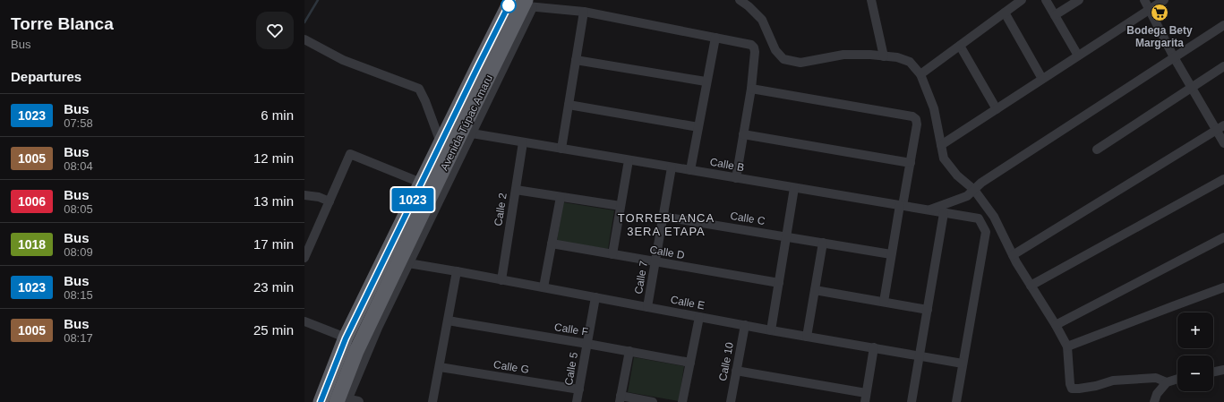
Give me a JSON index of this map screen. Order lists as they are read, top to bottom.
{
  "streets": {
    "highway": ["Avenida Túpac Amaru"],
    "street": [
      "Calle B",
      "Calle 2",
      "Calle C",
      "Calle D",
      "Calle 7",
      "Calle E",
      "Calle F",
      "Calle 10",
      "Calle G",
      "Calle 5"
    ]
  },
  "crossings": [
    ["Calle B", "Calle 2"],
    ["Calle B", "Calle 7"],
    ["Calle B", "Calle E"],
    ["Calle 2", "Calle E"],
    ["Calle C", "Calle 7"],
    ["Calle D", "Calle 7"],
    ["Calle 7", "Calle E"],
    ["Calle E", "Calle 10"],
    ["Calle E", "Calle 5"],
    ["Calle F", "Calle 5"],
    ["Calle G", "Calle 5"]
  ],
  "districts": ["TORREBLANCA 3ERA ETAPA"],
  "places": {
    "supermarket": ["Bodega Bety Margarita"]
  },
  "lines": ["bus line 1023"],
  "page": {
    "heading": [
      ["Torre Blanca", "Bus"],
      "Departures"
    ],
    "on_map": "1023",
    "list": [
      {
        "mark": "1023",
        "name": "Bus",
        "note": "07:58",
        "value": "6 min"
      },
      {
        "mark": "1005",
        "name": "Bus",
        "note": "08:04",
        "value": "12 min"
      },
      {
        "mark": "1006",
        "name": "Bus",
        "note": "08:05",
        "value": "13 min"
      },
      {
        "mark": "1018",
        "name": "Bus",
        "note": "08:09",
        "value": "17 min"
      },
      {
        "mark": "1023",
        "name": "Bus",
        "note": "08:15",
        "value": "23 min"
      },
      {
        "mark": "1005",
        "name": "Bus",
        "note": "08:17",
        "value": "25 min"
      }
    ],
    "map_buttons": ["+", "−"]
  }
}
